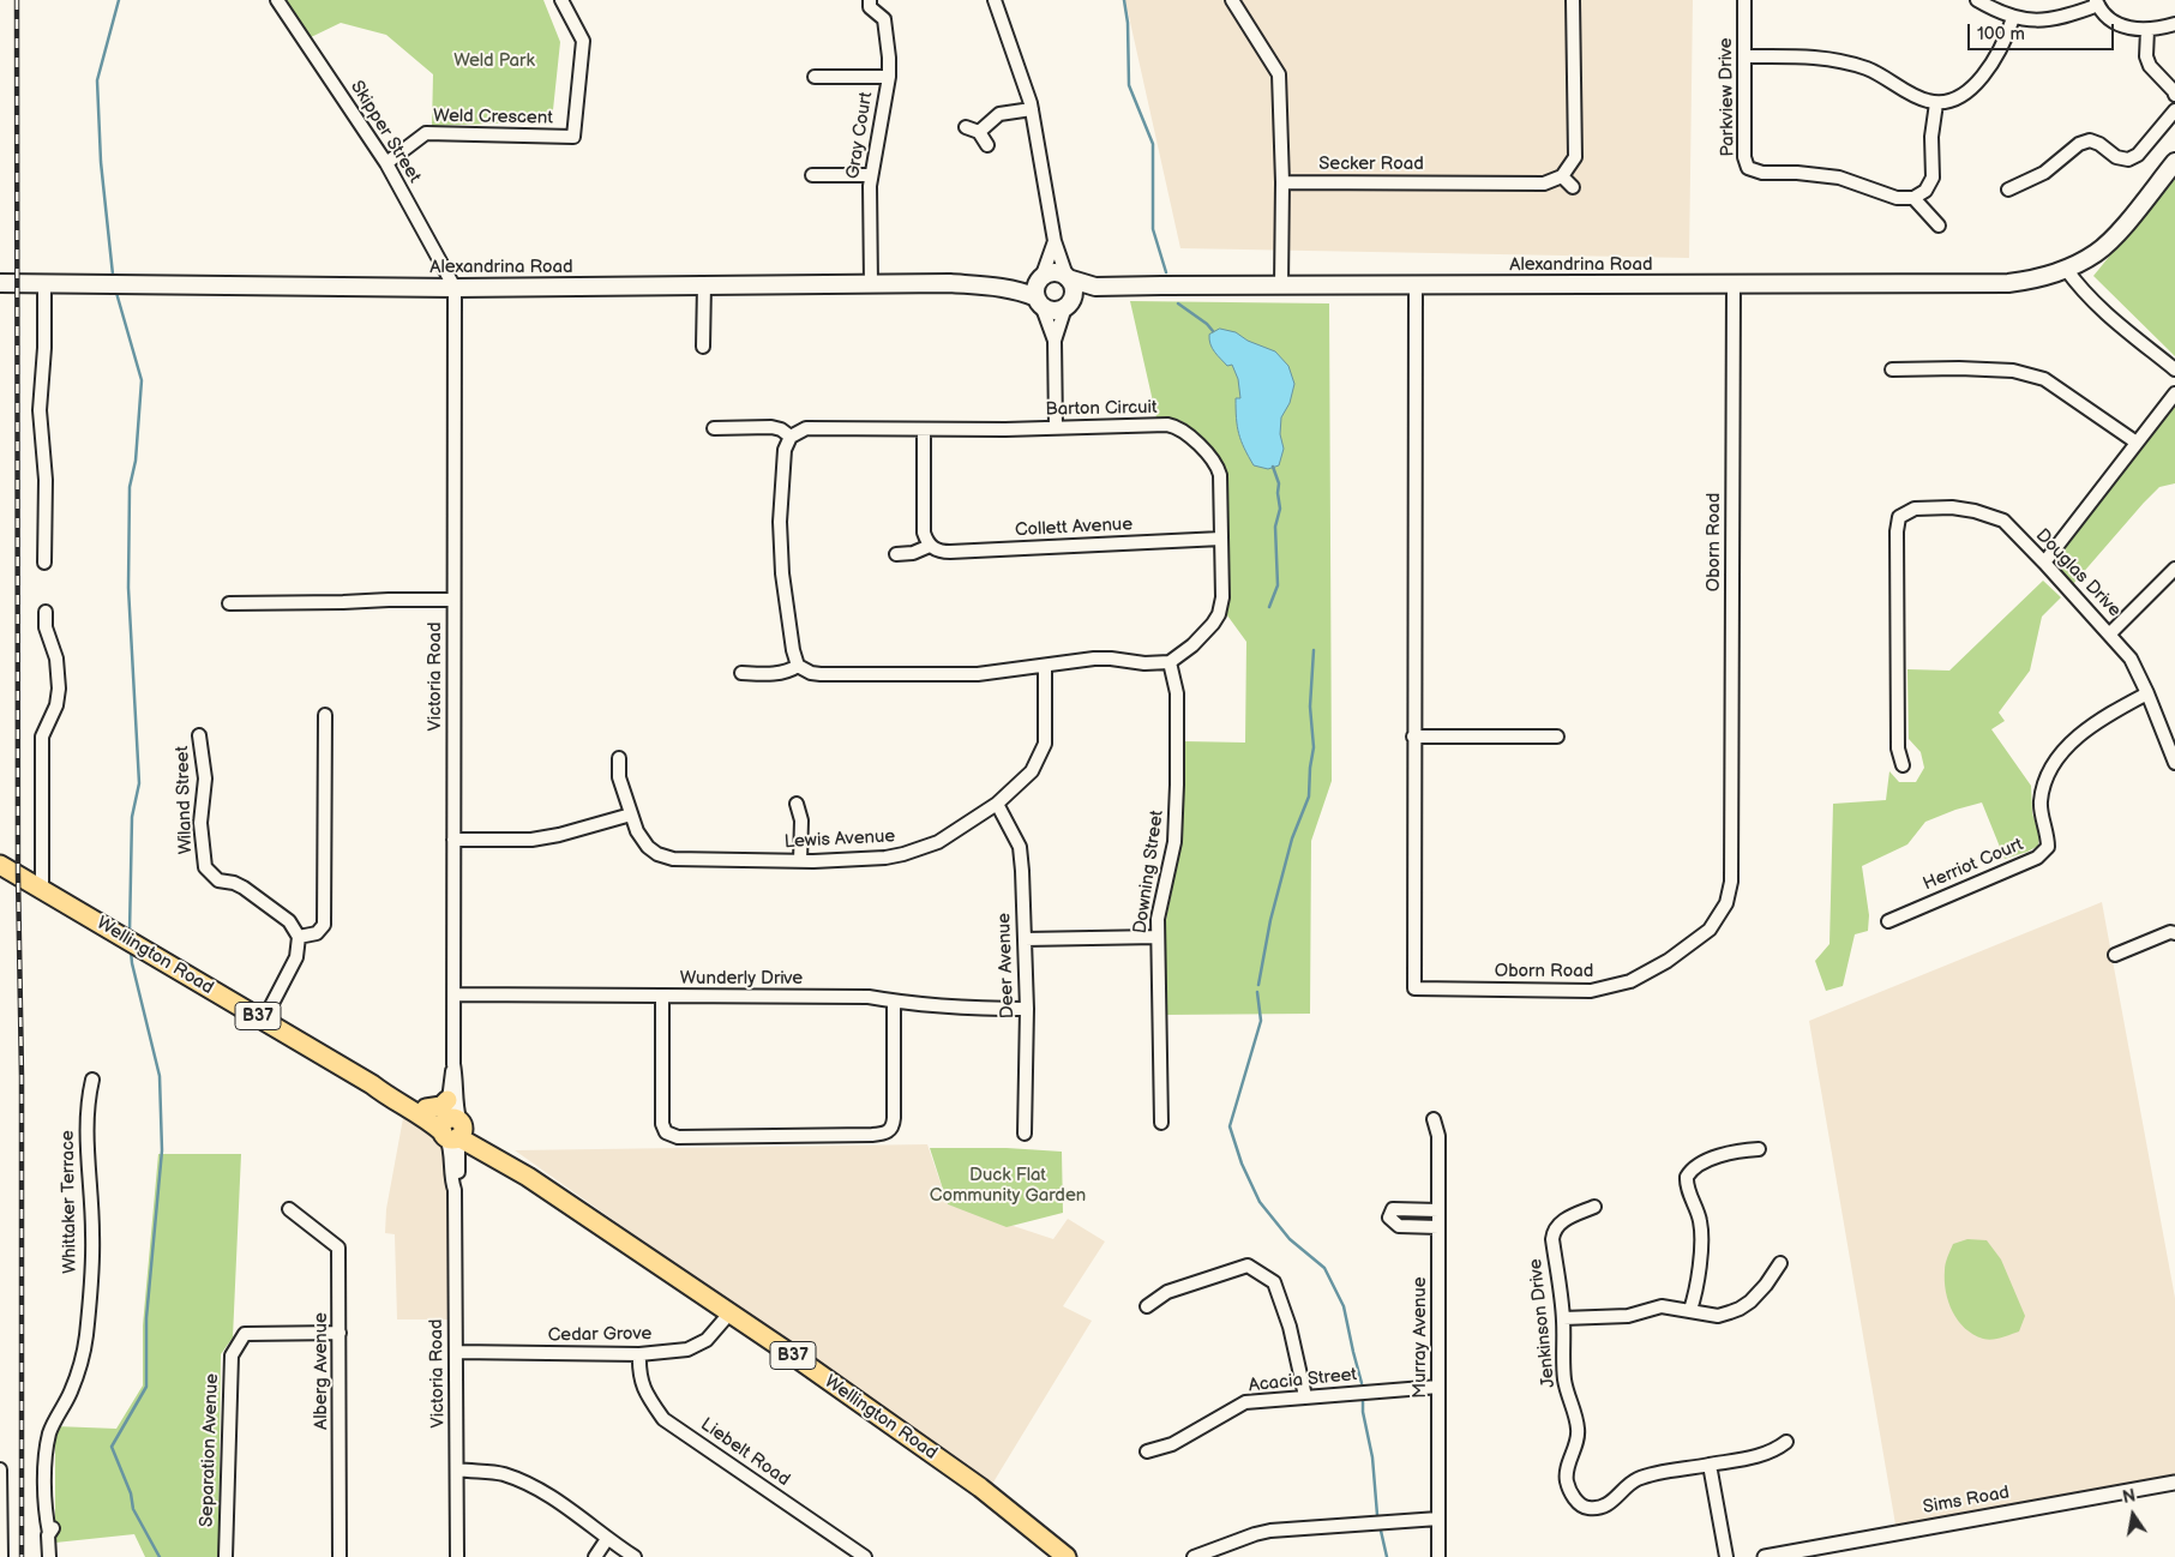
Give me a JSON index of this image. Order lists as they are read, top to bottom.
{
  "streets": {
    "main road": ["Alexandrina Road", "Wellington Road", "B37"],
    "street": [
      "Parkview Drive",
      "Weld Crescent",
      "Skipper Street",
      "Gray Court",
      "Secker Road",
      "Barton Circuit",
      "Collett Avenue",
      "Oborn Road",
      "Douglas Drive",
      "Victoria Road",
      "Wiland Street",
      "Lewis Avenue",
      "Herriot Court",
      "Downing Street",
      "Deer Avenue",
      "Wunderly Drive",
      "Whittaker Terrace",
      "Jenkinson Drive",
      "Cedar Grove",
      "Murray Avenue",
      "Alberg Avenue",
      "Acacia Street",
      "Separation Avenue",
      "Liebelt Road",
      "Sims Road"
    ]
  },
  "crossings": [
    ["Weld Crescent", "Skipper Street"],
    ["Skipper Street", "Alexandrina Road"],
    ["Skipper Street", "Victoria Road"],
    ["Gray Court", "Alexandrina Road"],
    ["Alexandrina Road", "Oborn Road"],
    ["Alexandrina Road", "Victoria Road"],
    ["Barton Circuit", "Collett Avenue"],
    ["Barton Circuit", "Downing Street"],
    ["Douglas Drive", "Herriot Court"],
    ["Victoria Road", "Wellington Road"],
    ["Victoria Road", "Wunderly Drive"],
    ["Victoria Road", "Cedar Grove"],
    ["Lewis Avenue", "Deer Avenue"],
    ["Wellington Road", "Cedar Grove"],
    ["Deer Avenue", "Wunderly Drive"],
    ["Cedar Grove", "Liebelt Road"],
    ["Murray Avenue", "Acacia Street"],
    ["Alberg Avenue", "Separation Avenue"]
  ],
  "parks": ["Weld Park", "Duck Flat Community Garden"],
  "scale_bar": "100 m",
  "north": "top"
}
